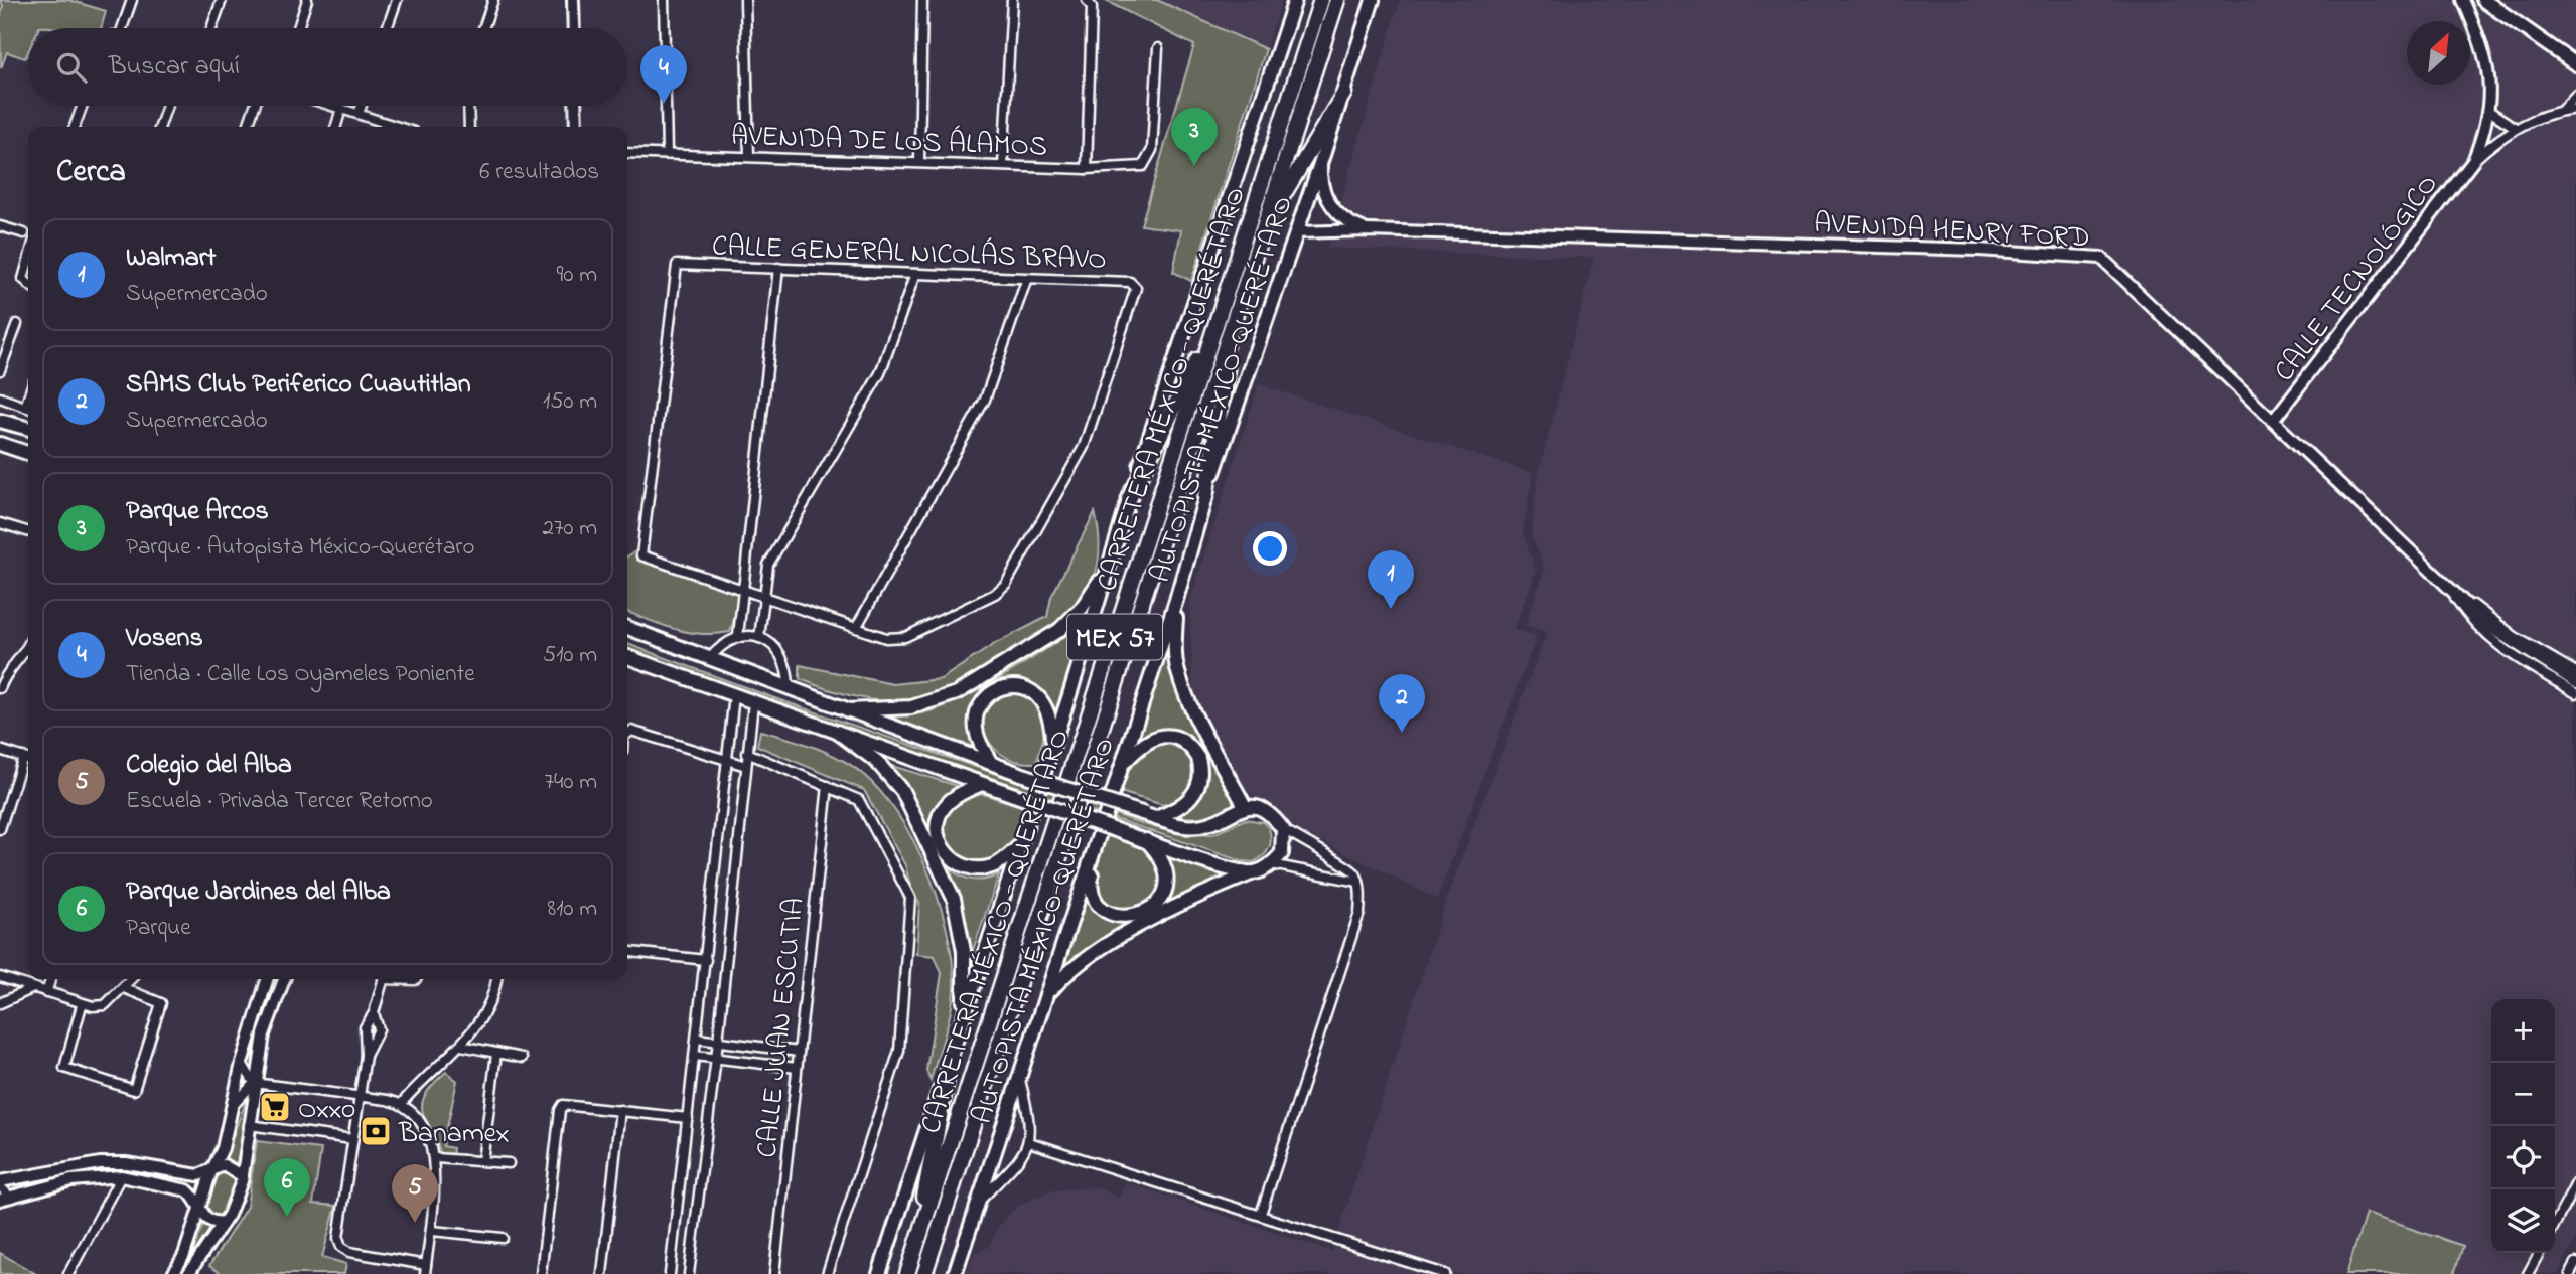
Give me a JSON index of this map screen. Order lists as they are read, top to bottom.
{
  "streets": {
    "highway": ["CARRETERA MÉXICO - QUERÉTARO", "MEX 57"],
    "main road": ["AUTOPISTA MÉXICO-QUERÉTARO"],
    "street": [
      "AVENIDA DE LOS ÁLAMOS",
      "AVENIDA HENRY FORD",
      "CALLE GENERAL NICOLÁS BRAVO",
      "CALLE TECNOLÓGICO",
      "CALLE JUAN ESCUTIA"
    ]
  },
  "crossings": [
    ["AVENIDA HENRY FORD", "CALLE TECNOLÓGICO"],
    ["AVENIDA HENRY FORD", "AUTOPISTA MÉXICO-QUERÉTARO"]
  ],
  "places": {
    "supermarket": ["Oxxo"],
    "bank": ["Banamex"]
  },
  "north": "top right",
  "page": {
    "search": "Buscar aquí",
    "pins": [
      "4",
      "3",
      "1",
      "2",
      "6",
      "5"
    ],
    "heading": ["Cerca", "6 resultados"],
    "list": [
      {
        "mark": "1",
        "name": "Walmart",
        "note": "Supermercado",
        "value": "90 m"
      },
      {
        "mark": "2",
        "name": "SAMS Club Periferico Cuautitlan",
        "note": "Supermercado",
        "value": "150 m"
      },
      {
        "mark": "3",
        "name": "Parque Arcos",
        "note": "Parque · Autopista México-Querétaro",
        "value": "270 m"
      },
      {
        "mark": "4",
        "name": "Vosens",
        "note": "Tienda · Calle Los Oyameles Poniente",
        "value": "510 m"
      },
      {
        "mark": "5",
        "name": "Colegio del Alba",
        "note": "Escuela · Privada Tercer Retorno",
        "value": "740 m"
      },
      {
        "mark": "6",
        "name": "Parque Jardines del Alba",
        "note": "Parque",
        "value": "810 m"
      }
    ],
    "map_buttons": ["+", "−"]
  }
}
